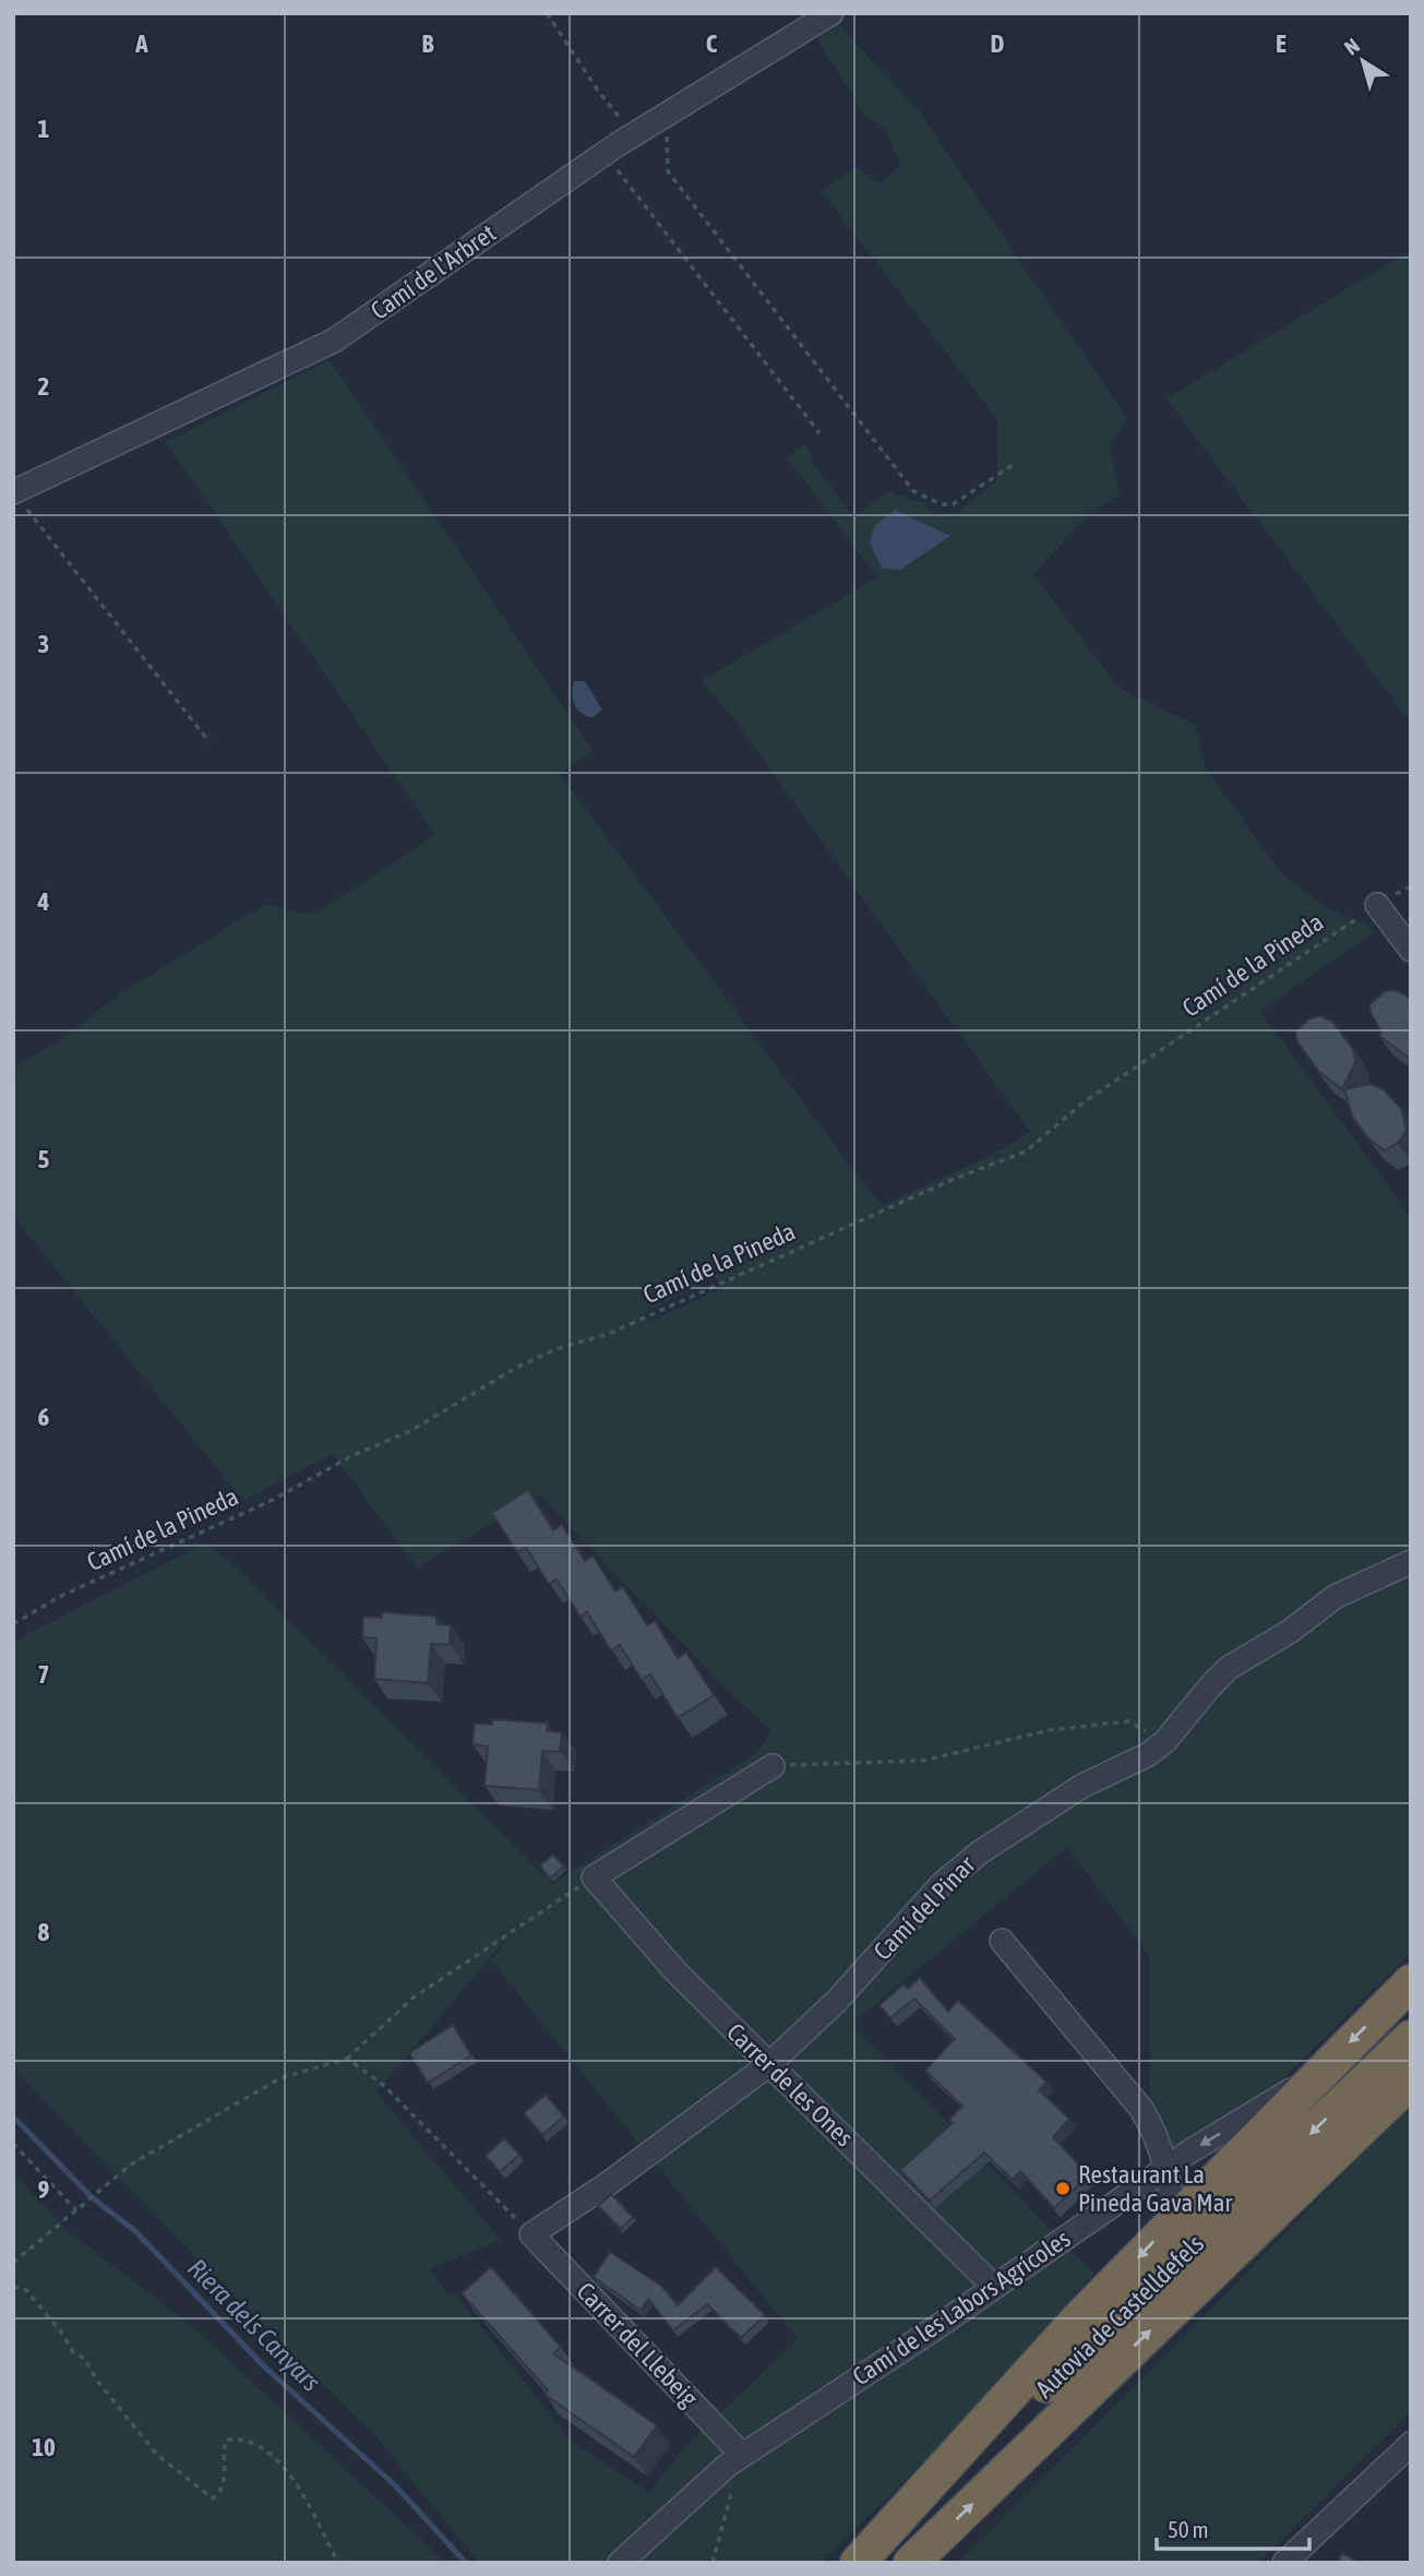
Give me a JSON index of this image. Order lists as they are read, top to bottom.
{
  "streets": {
    "highway": ["Autovia de Castelldefels"],
    "street": [
      "Camí de l'Arbret",
      "Camí del Pinar",
      "Carrer de les Ones",
      "Camí de les Labors Agrícoles",
      "Carrer del Llebeig"
    ],
    "path": ["Camí de la Pineda"]
  },
  "crossings": [
    ["Camí del Pinar", "Carrer de les Ones"],
    ["Camí del Pinar", "Carrer del Llebeig"],
    ["Carrer de les Ones", "Camí de les Labors Agrícoles"],
    ["Camí de les Labors Agrícoles", "Carrer del Llebeig"]
  ],
  "water": ["Riera dels Canyars"],
  "places": ["Restaurant La Pineda Gava Mar"],
  "scale_bar": "50 m",
  "north": "top left",
  "grid": {
    "columns": [
      "A",
      "B",
      "C",
      "D",
      "E"
    ],
    "rows": [
      "1",
      "2",
      "3",
      "4",
      "5",
      "6",
      "7",
      "8",
      "9",
      "10"
    ]
  }
}
